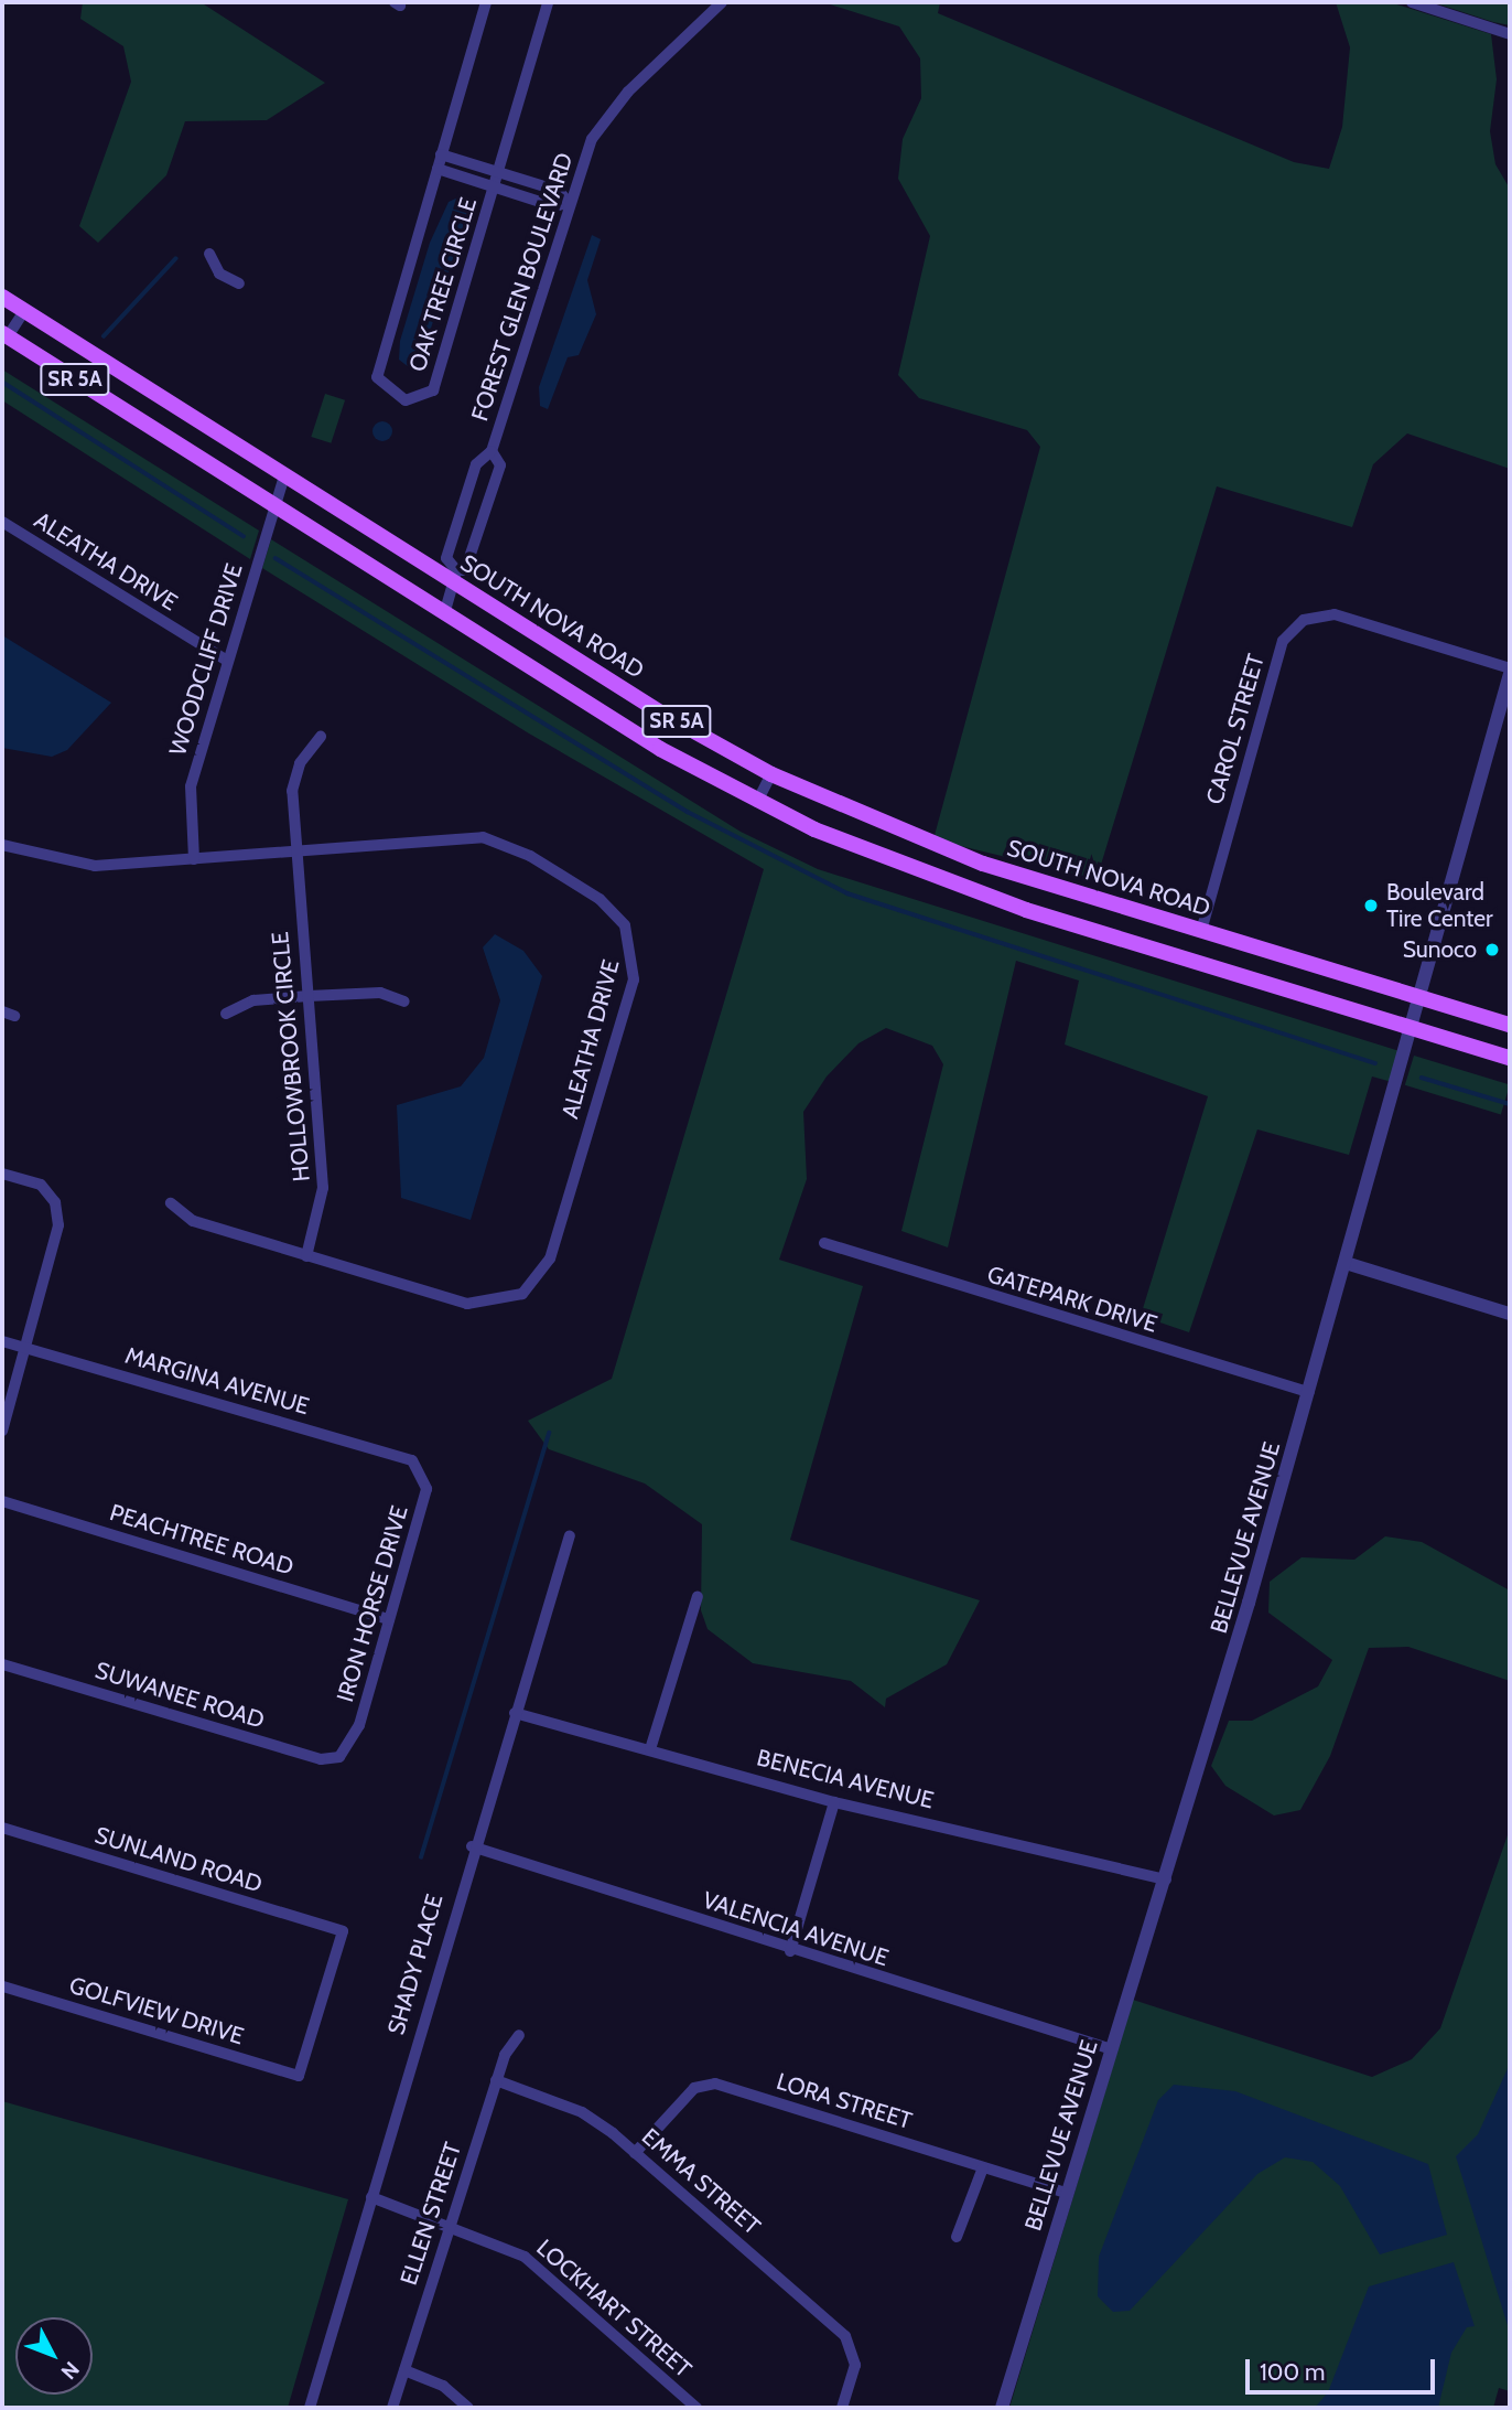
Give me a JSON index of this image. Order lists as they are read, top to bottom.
{
  "streets": {
    "main road": ["SR 5A", "SOUTH NOVA ROAD"],
    "street": [
      "OAK TREE CIRCLE",
      "FOREST GLEN BOULEVARD",
      "ALEATHA DRIVE",
      "WOODCLIFF DRIVE",
      "CAROL STREET",
      "HOLLOWBROOK CIRCLE",
      "GATEPARK DRIVE",
      "MARGINA AVENUE",
      "BELLEVUE AVENUE",
      "PEACHTREE ROAD",
      "IRON HORSE DRIVE",
      "SUWANEE ROAD",
      "BENECIA AVENUE",
      "SUNLAND ROAD",
      "VALENCIA AVENUE",
      "SHADY PLACE",
      "GOLFVIEW DRIVE",
      "LORA STREET",
      "EMMA STREET",
      "ELLEN STREET",
      "LOCKHART STREET"
    ]
  },
  "crossings": [
    ["OAK TREE CIRCLE", "FOREST GLEN BOULEVARD"],
    ["FOREST GLEN BOULEVARD", "SOUTH NOVA ROAD"],
    ["SR 5A", "SOUTH NOVA ROAD"],
    ["SR 5A", "WOODCLIFF DRIVE"],
    ["SR 5A", "BELLEVUE AVENUE"],
    ["ALEATHA DRIVE", "WOODCLIFF DRIVE"],
    ["ALEATHA DRIVE", "HOLLOWBROOK CIRCLE"],
    ["SOUTH NOVA ROAD", "WOODCLIFF DRIVE"],
    ["SOUTH NOVA ROAD", "CAROL STREET"],
    ["SOUTH NOVA ROAD", "BELLEVUE AVENUE"],
    ["CAROL STREET", "BELLEVUE AVENUE"],
    ["GATEPARK DRIVE", "BELLEVUE AVENUE"],
    ["MARGINA AVENUE", "IRON HORSE DRIVE"],
    ["BELLEVUE AVENUE", "BENECIA AVENUE"],
    ["BELLEVUE AVENUE", "VALENCIA AVENUE"],
    ["BELLEVUE AVENUE", "LORA STREET"],
    ["PEACHTREE ROAD", "IRON HORSE DRIVE"],
    ["IRON HORSE DRIVE", "SUWANEE ROAD"],
    ["BENECIA AVENUE", "SHADY PLACE"],
    ["SUNLAND ROAD", "GOLFVIEW DRIVE"],
    ["VALENCIA AVENUE", "SHADY PLACE"],
    ["SHADY PLACE", "LOCKHART STREET"],
    ["LORA STREET", "EMMA STREET"],
    ["EMMA STREET", "ELLEN STREET"],
    ["ELLEN STREET", "LOCKHART STREET"]
  ],
  "places": ["Boulevard Tire Center", "Sunoco"],
  "scale_bar": "100 m",
  "north": "bottom right"
}
